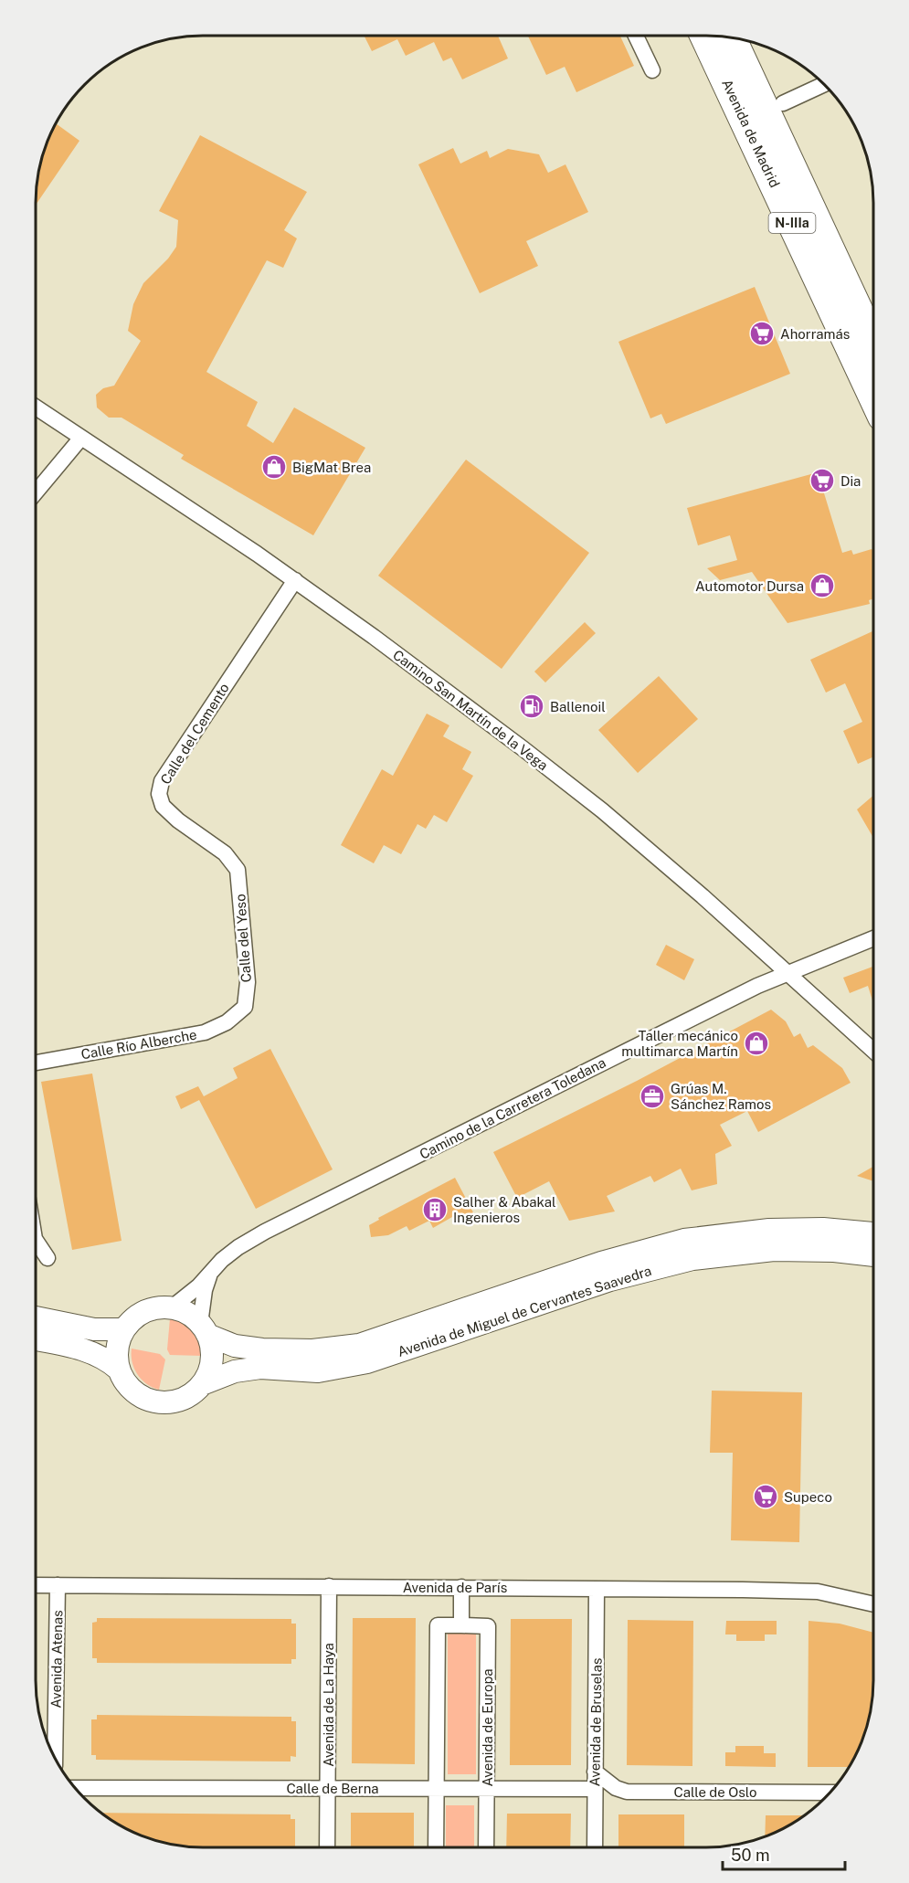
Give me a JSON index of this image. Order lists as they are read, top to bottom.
{
  "streets": {
    "highway": ["Avenida de Madrid", "N-IIIa"],
    "main road": ["Avenida de Miguel de Cervantes Saavedra"],
    "street": [
      "Camino San Martín de la Vega",
      "Calle del Cemento",
      "Calle del Yeso",
      "Calle Río Alberche",
      "Camino de la Carretera Toledana",
      "Avenida de París",
      "Avenida Atenas",
      "Avenida de La Haya",
      "Avenida de Bruselas",
      "Avenida de Europa",
      "Calle de Berna",
      "Calle de Oslo"
    ]
  },
  "crossings": [
    ["Camino San Martín de la Vega", "Calle del Cemento"],
    ["Camino San Martín de la Vega", "Camino de la Carretera Toledana"],
    ["Calle del Cemento", "Calle del Yeso"],
    ["Calle del Yeso", "Calle Río Alberche"],
    ["Camino de la Carretera Toledana", "Avenida de Miguel de Cervantes Saavedra"],
    ["Avenida de París", "Avenida Atenas"],
    ["Avenida de París", "Avenida de La Haya"],
    ["Avenida de París", "Avenida de Bruselas"],
    ["Avenida de La Haya", "Calle de Berna"],
    ["Avenida de Bruselas", "Calle de Berna"],
    ["Avenida de Bruselas", "Calle de Oslo"],
    ["Avenida de Europa", "Calle de Berna"]
  ],
  "places": {
    "supermarket": ["Ahorramás", "Dia", "Supeco"],
    "shop": ["BigMat Brea", "Automotor Dursa", "Taller mecánico multimarca Martín"],
    "fuel station": ["Ballenoil"],
    "office": ["Grúas M. Sánchez Ramos"],
    "building": ["Salher & Abakal Ingenieros"]
  },
  "scale_bar": "50 m"
}
